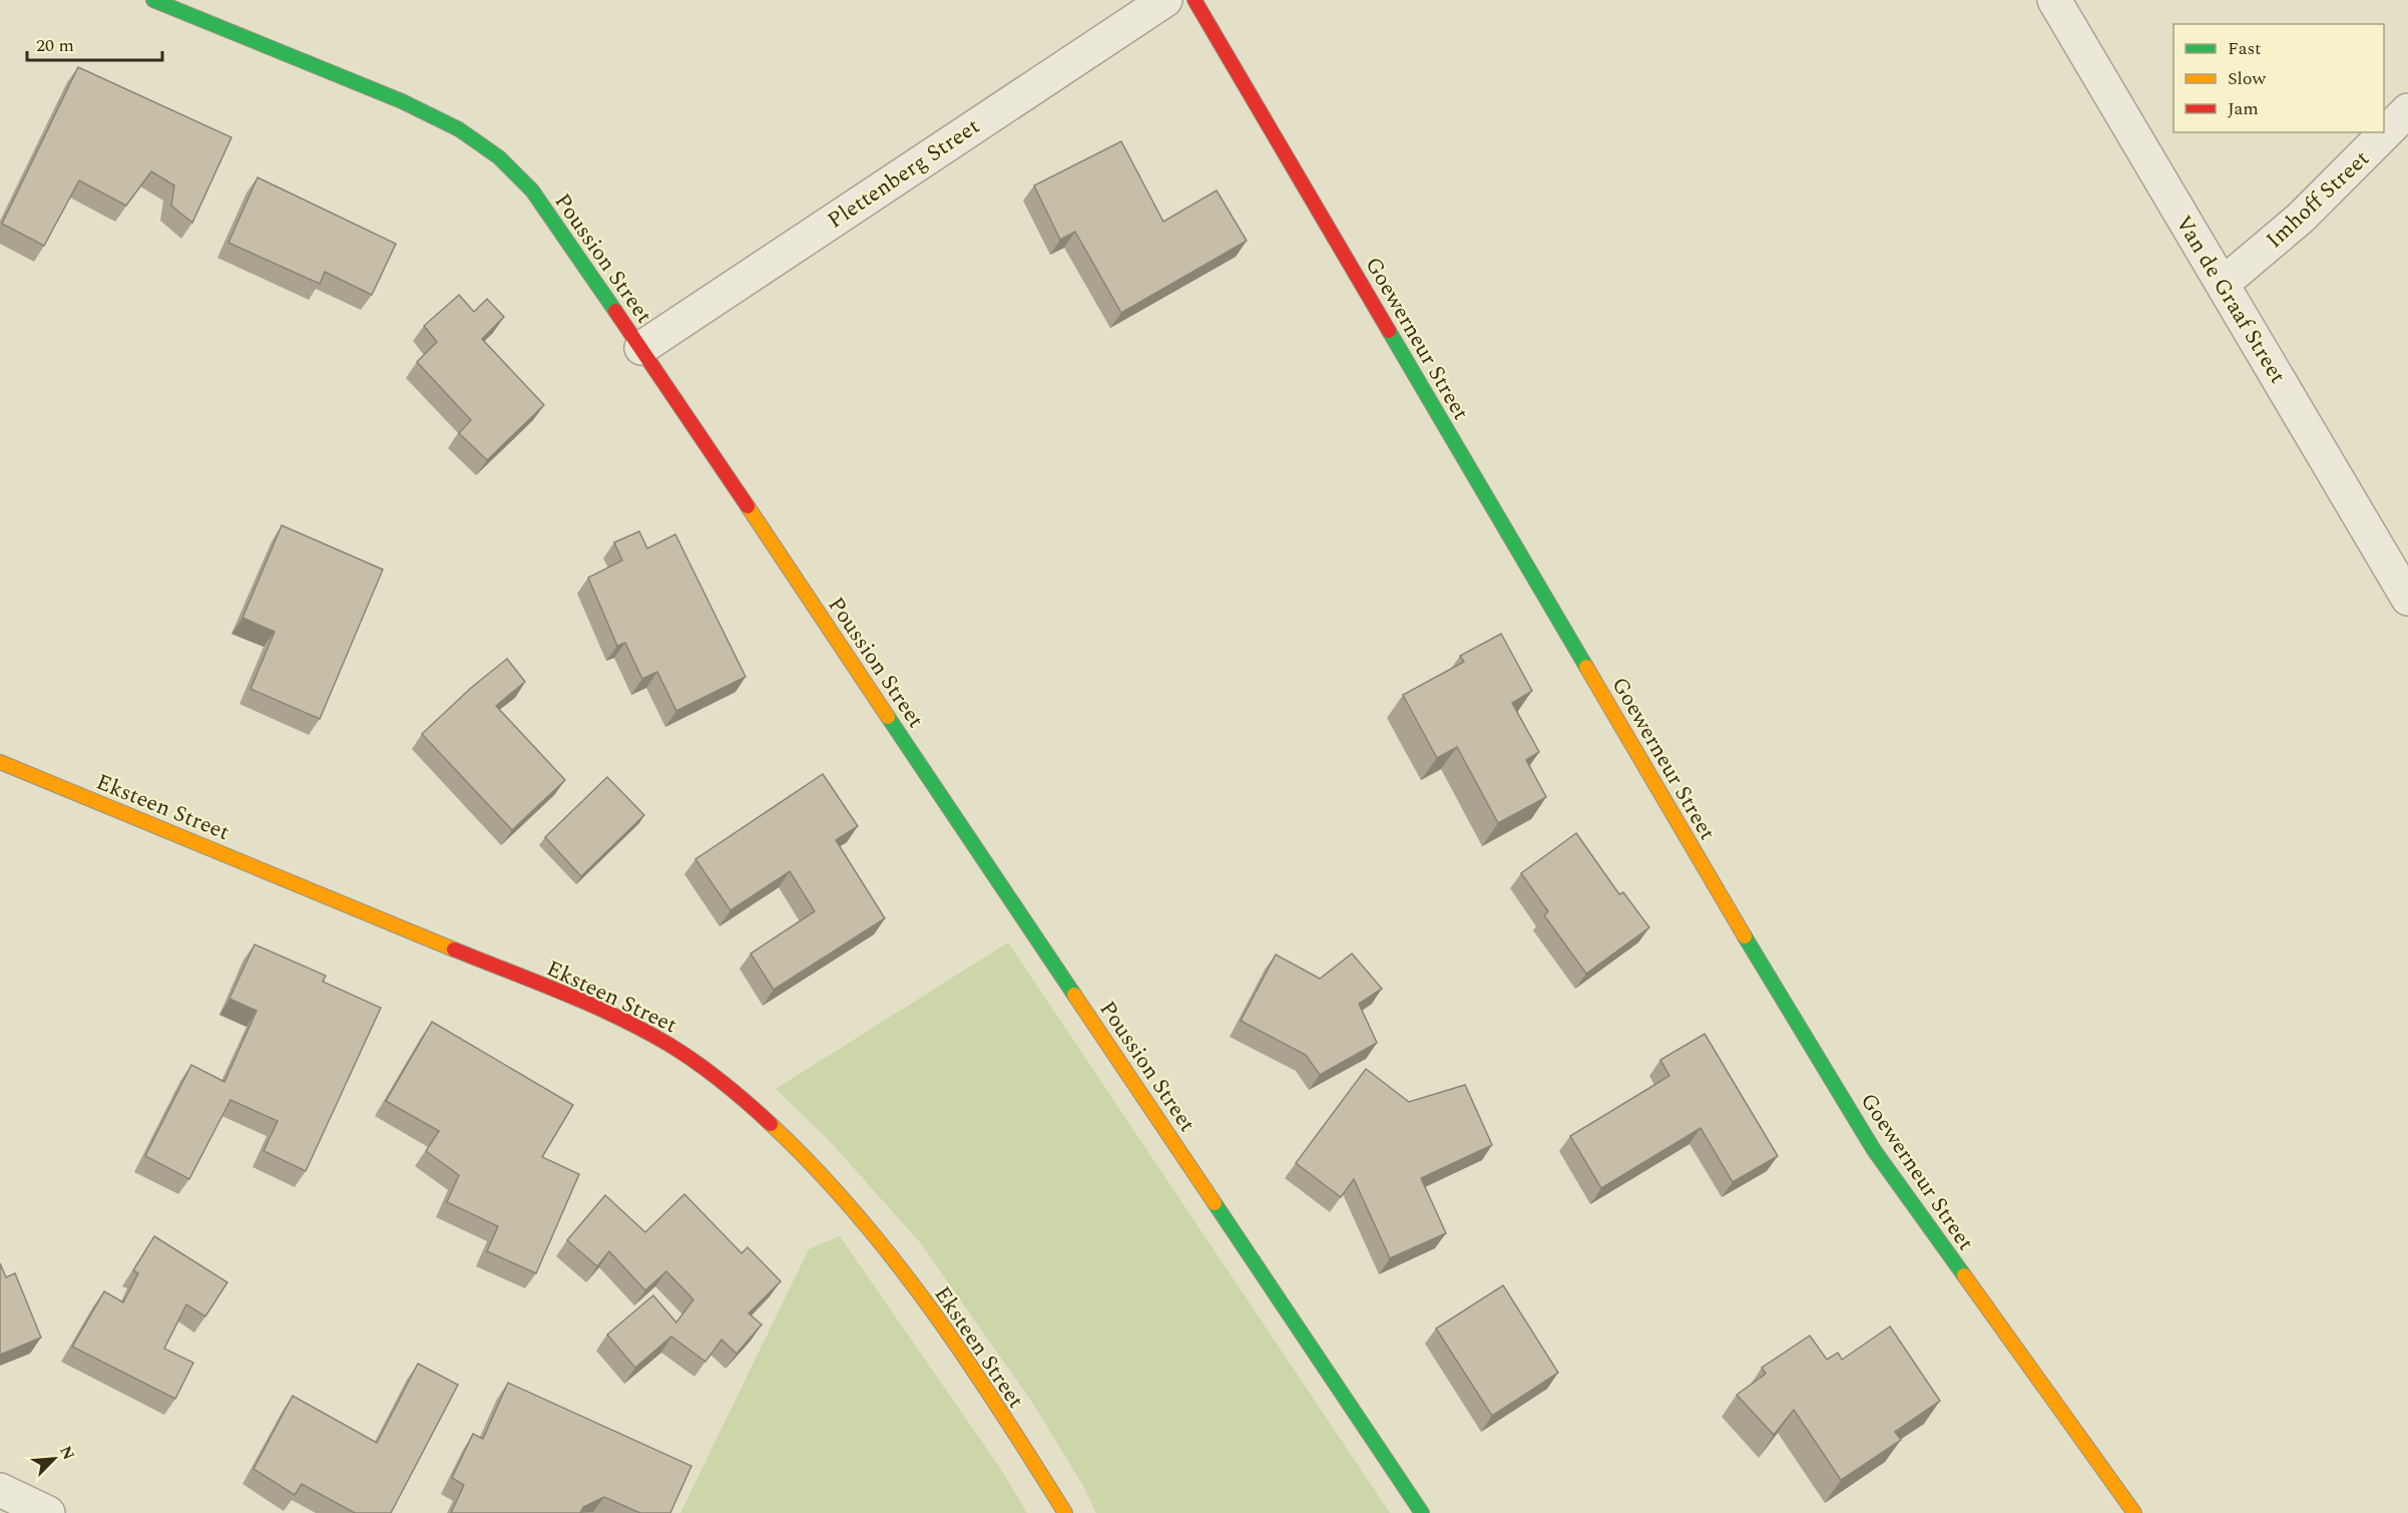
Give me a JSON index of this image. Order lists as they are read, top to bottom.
{
  "streets": {
    "street": [
      "Plettenberg Street",
      "Imhoff Street",
      "Poussion Street",
      "Van de Graaf Street",
      "Goewerneur Street",
      "Eksteen Street"
    ]
  },
  "crossings": [
    ["Plettenberg Street", "Poussion Street"],
    ["Imhoff Street", "Van de Graaf Street"]
  ],
  "legend": ["Fast", "Slow", "Jam"],
  "scale_bar": "20 m",
  "north": "top right"
}
